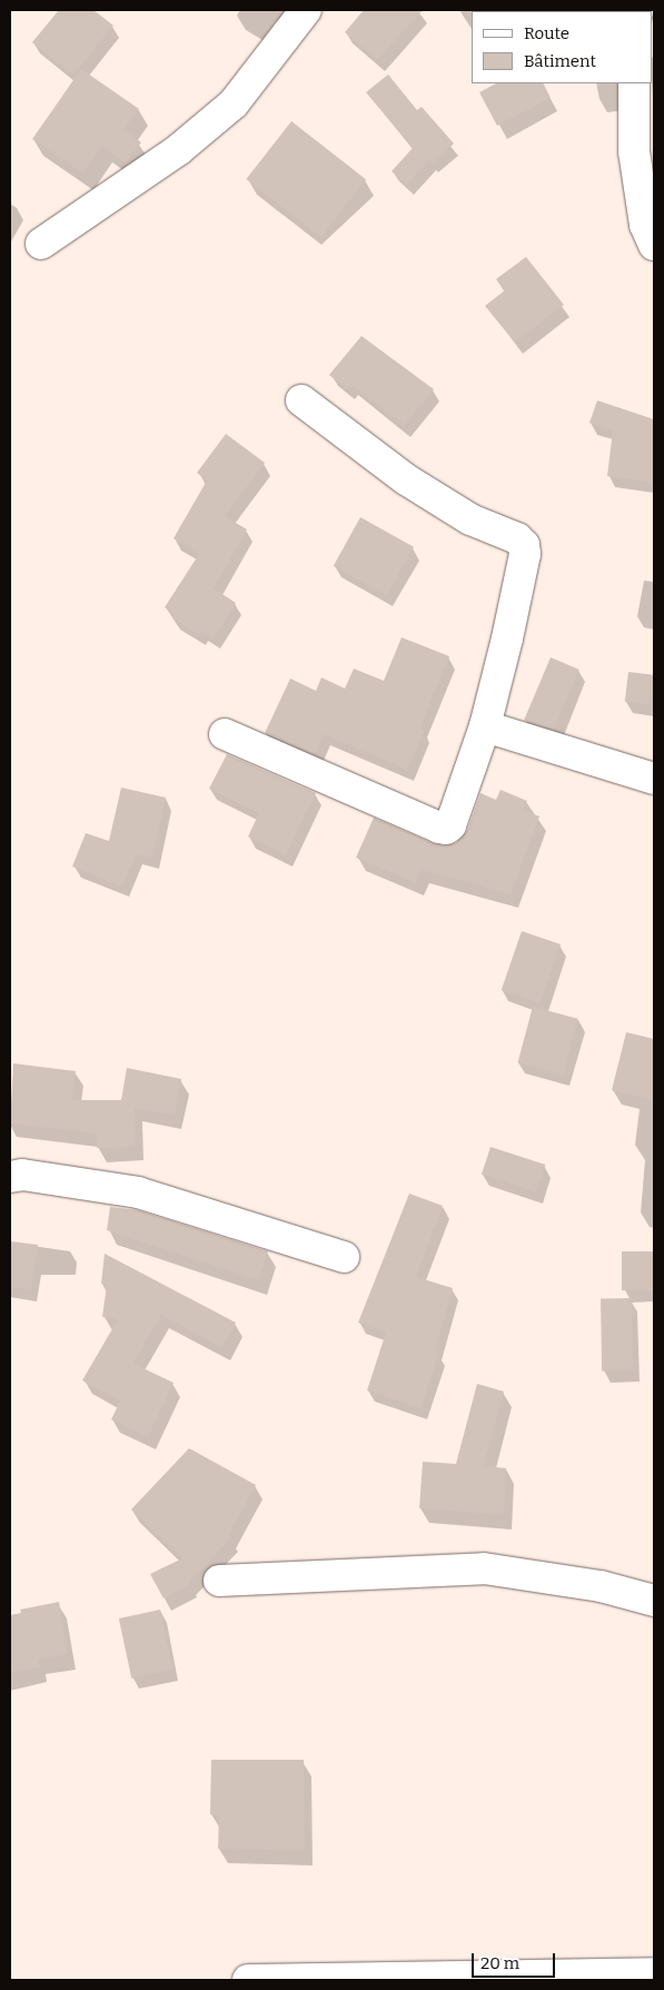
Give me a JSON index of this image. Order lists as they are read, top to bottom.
{
  "legend": ["Route", "Bâtiment"],
  "scale_bar": "20 m"
}
